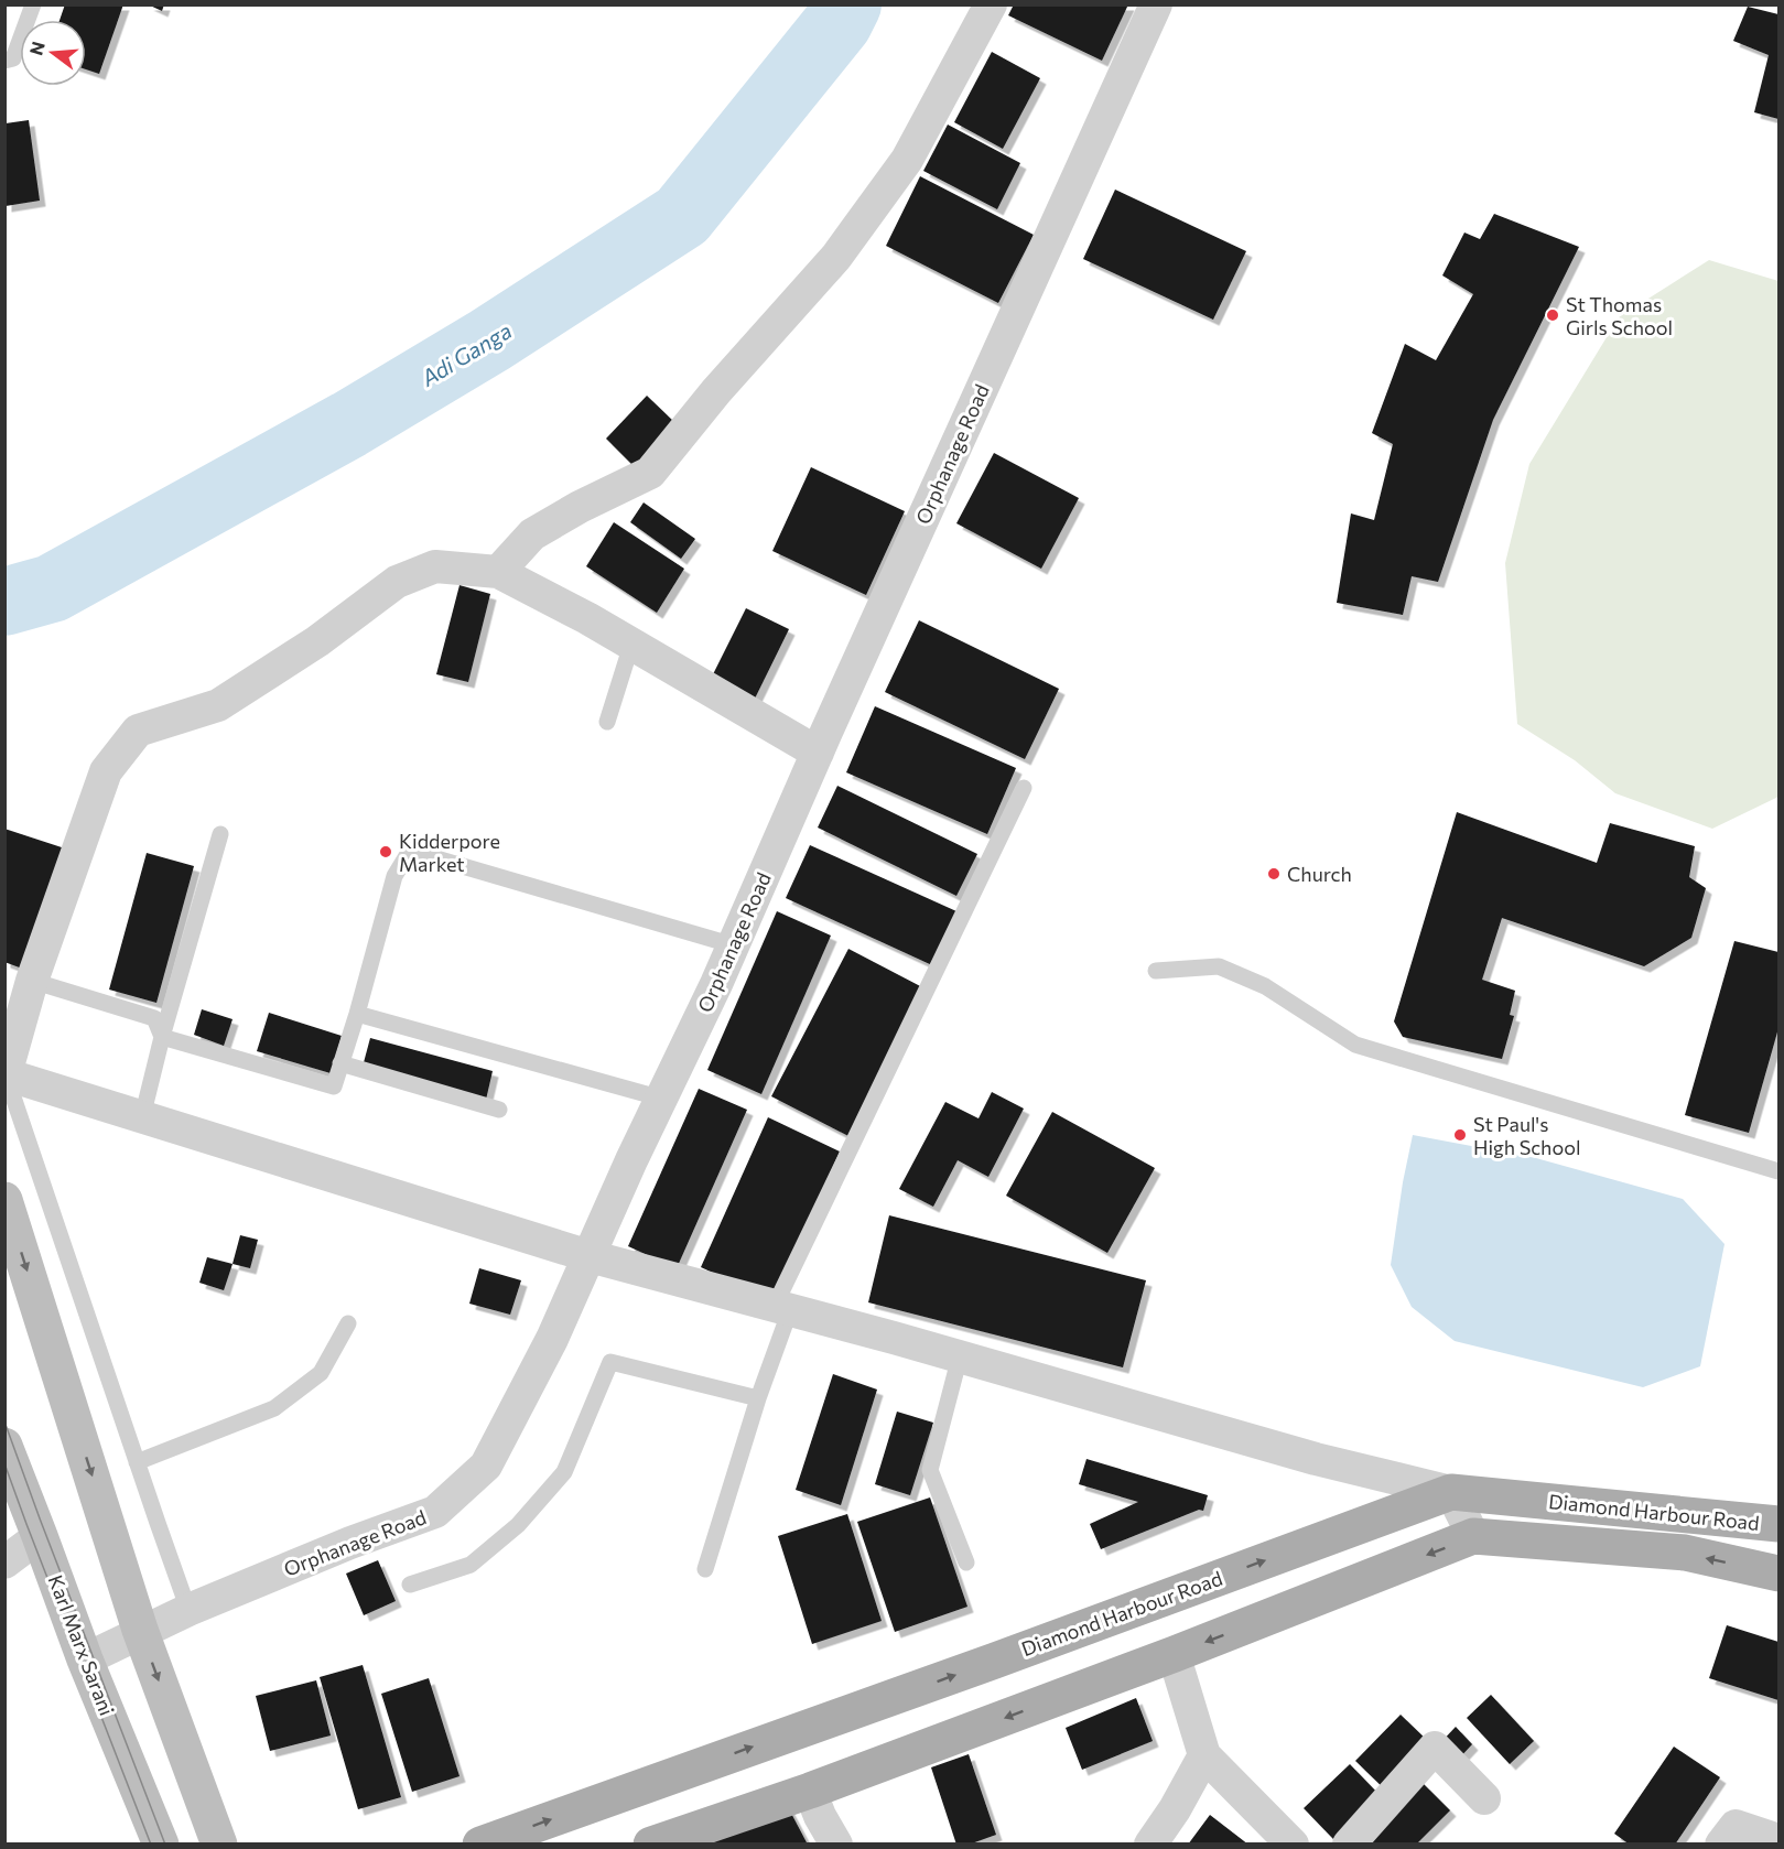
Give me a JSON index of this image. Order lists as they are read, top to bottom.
{
  "streets": {
    "main road": ["Diamond Harbour Road", "Karl Marx Sarani"],
    "street": ["Orphanage Road"]
  },
  "crossings": [
    ["Orphanage Road", "Karl Marx Sarani"]
  ],
  "water": ["Adi Ganga"],
  "places": [
    "St Thomas Girls School",
    "Kidderpore Market",
    "Church",
    "St Paul's High School"
  ],
  "north": "left"
}
